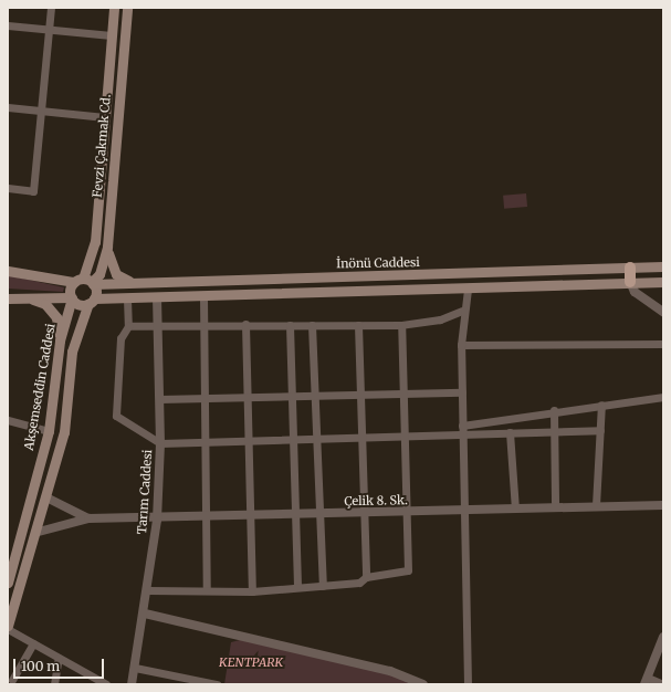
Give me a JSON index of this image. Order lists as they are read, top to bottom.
{
  "streets": {
    "main road": ["Fevzi Çakmak Cd.", "İnönü Caddesi", "Akşemseddin Caddesi"],
    "street": ["Tarım Caddesi", "Çelik 8. Sk."]
  },
  "crossings": [
    ["Fevzi Çakmak Cd.", "İnönü Caddesi"],
    ["Fevzi Çakmak Cd.", "Akşemseddin Caddesi"],
    ["İnönü Caddesi", "Akşemseddin Caddesi"],
    ["Tarım Caddesi", "Çelik 8. Sk."]
  ],
  "parks": ["KENTPARK"],
  "scale_bar": "100 m"
}
